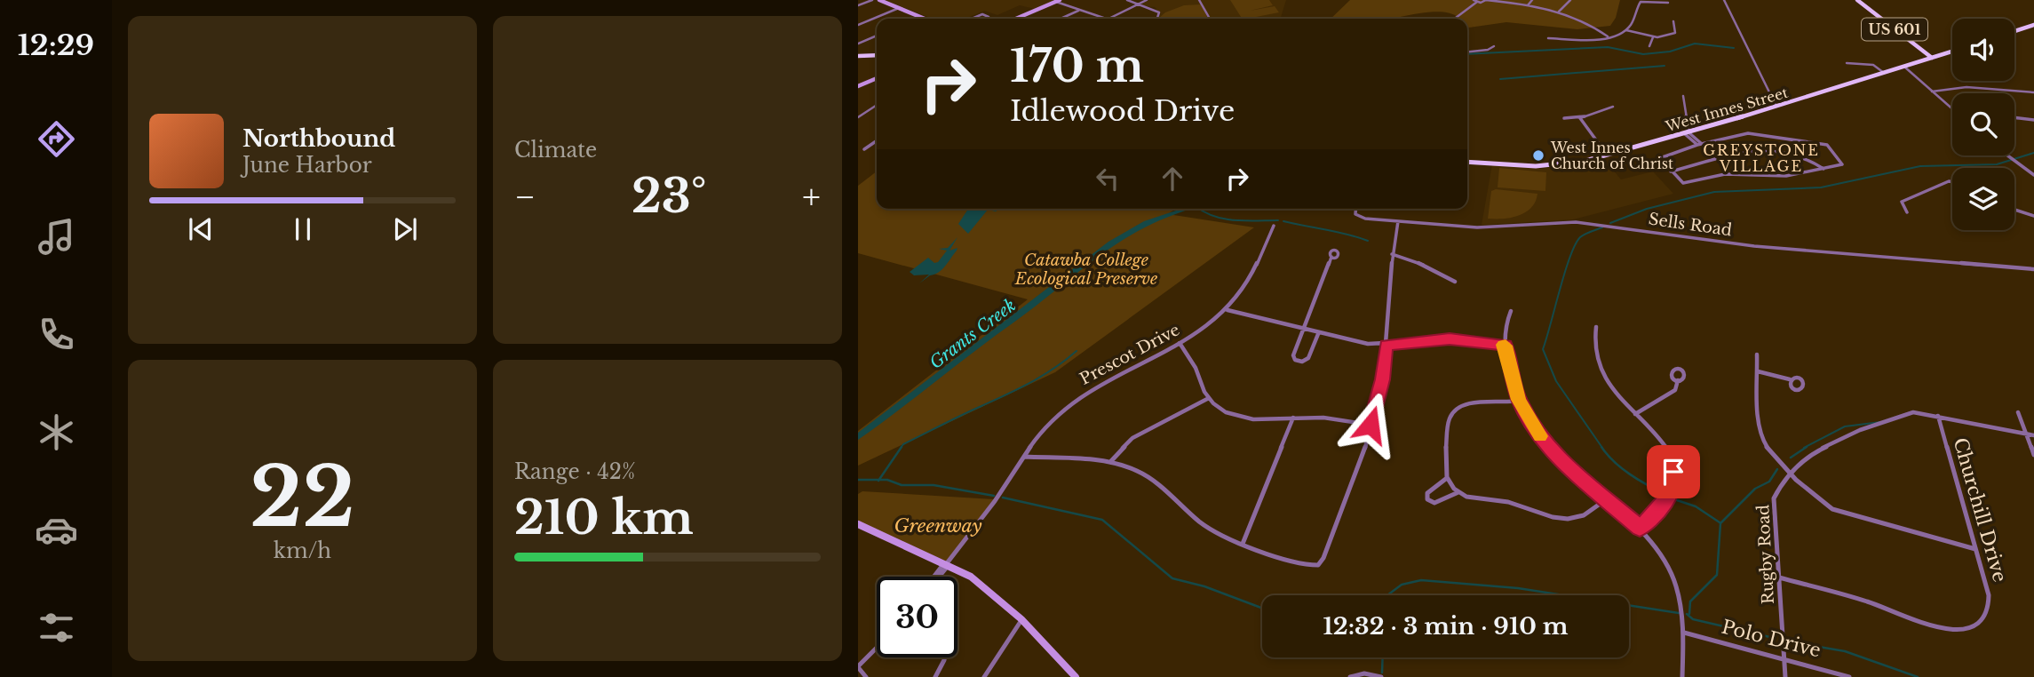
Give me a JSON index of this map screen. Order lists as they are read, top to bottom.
{
  "streets": {
    "main road": ["US 601", "West Innes Street"],
    "street": [
      "Sells Road",
      "Prescot Drive",
      "Churchill Drive",
      "Rugby Road",
      "Polo Drive"
    ]
  },
  "crossings": [
    ["US 601", "West Innes Street"],
    ["Churchill Drive", "Rugby Road"],
    ["Rugby Road", "Polo Drive"]
  ],
  "districts": ["GREYSTONE VILLAGE"],
  "water": ["Grants Creek"],
  "parks": ["Catawba College Ecological Preserve", "Greenway"],
  "places": ["West Innes Church of Christ"],
  "page": {
    "tabs": "12:29",
    "tile": [
      "Climate",
      ["22", "km/h"],
      ["Range · 42%", "210 km"]
    ],
    "turn": ["170 m", "Idlewood Drive"],
    "song": ["Northbound", "June Harbor"],
    "heat": ["−", "23°", "+"],
    "limit": "30",
    "trip": "12:32 · 3 min · 910 m"
  }
}
